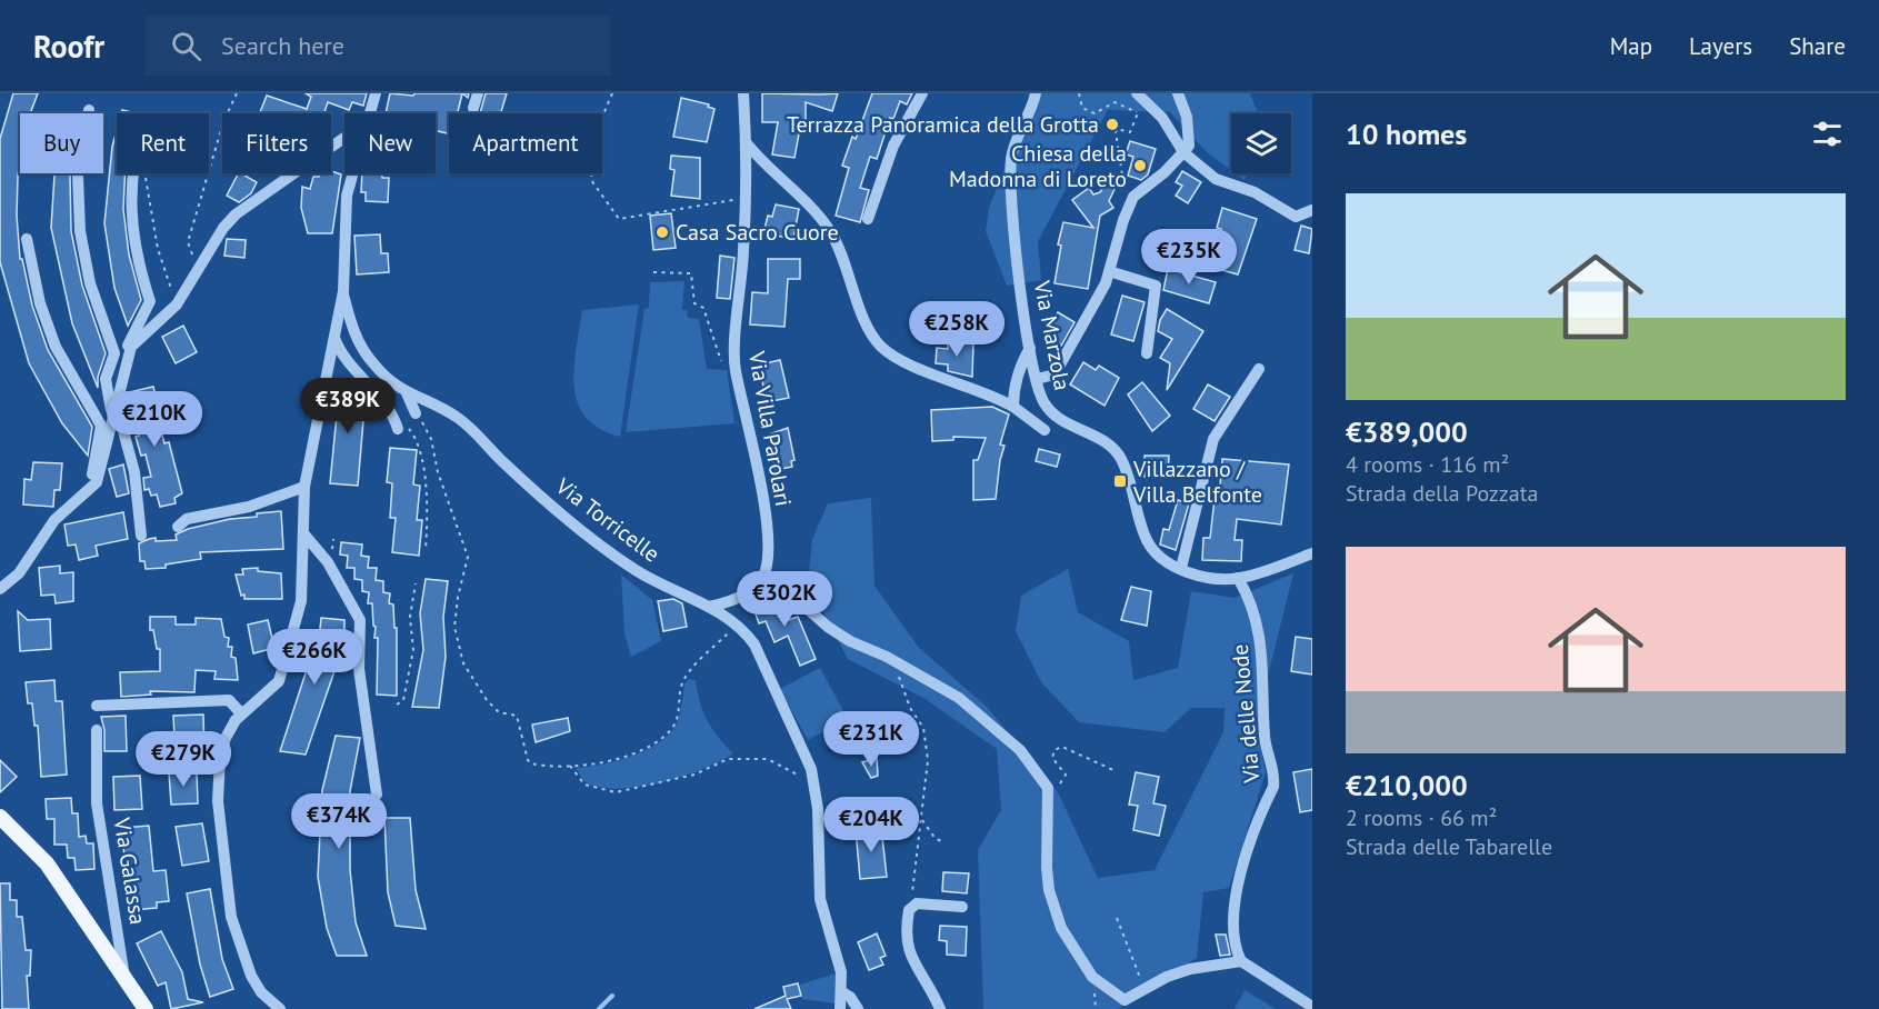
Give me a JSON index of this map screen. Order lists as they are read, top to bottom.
{
  "streets": {
    "main road": ["Via Galassa"],
    "street": [
      "Via Marzola",
      "Via Villa Parolari",
      "Via Torricelle",
      "Via delle Node"
    ]
  },
  "crossings": [
    ["Via Marzola", "Via delle Node"]
  ],
  "places": {
    "other": ["Terrazza Panoramica della Grotta", "Chiesa della Madonna di Loreto", "Casa Sacro Cuore"],
    "transit": ["Villazzano / Villa Belfonte"]
  },
  "page": {
    "header": "Roofr",
    "search": "Search here",
    "nav": ["Map", "Layers", "Share"],
    "heading": "10 homes",
    "chip": [
      "Buy",
      "Rent",
      "Filters",
      "New",
      "Apartment"
    ],
    "list": [
      {
        "name": "€389,000",
        "note": "4 rooms · 116 m² · Strada della Pozzata"
      },
      {
        "name": "€210,000",
        "note": "2 rooms · 66 m² · Strada delle Tabarelle"
      }
    ],
    "price": [
      "€235K",
      "€258K",
      "€389K",
      "€210K",
      "€302K",
      "€266K",
      "€231K",
      "€279K",
      "€374K",
      "€204K"
    ]
  }
}
